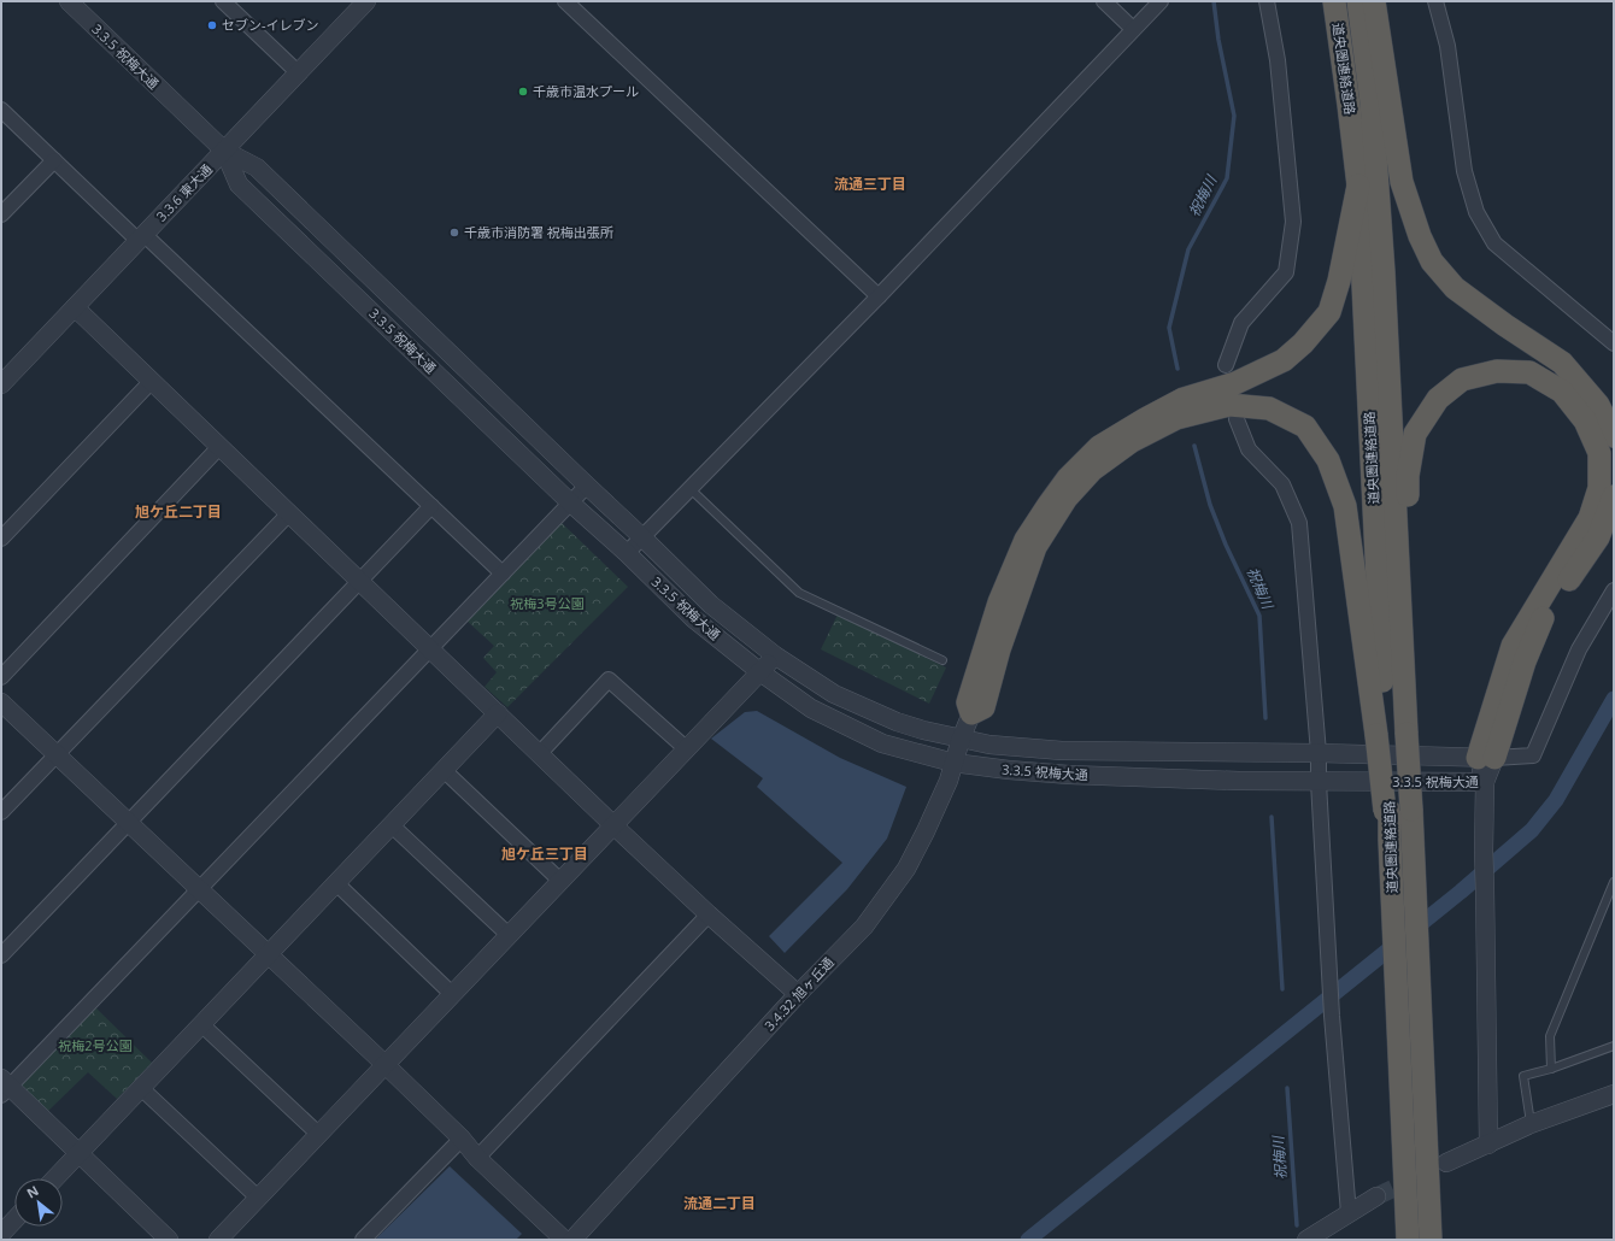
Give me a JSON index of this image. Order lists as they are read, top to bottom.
{
  "streets": {
    "highway": ["道央圏連絡道路"],
    "street": ["3.3.5 祝梅大通", "3.3.6 東大通", "3.4.32 旭ヶ丘通"]
  },
  "crossings": [
    ["3.3.5 祝梅大通", "3.3.6 東大通"],
    ["3.3.5 祝梅大通", "3.4.32 旭ヶ丘通"]
  ],
  "districts": [
    "流通三丁目",
    "旭ケ丘二丁目",
    "旭ケ丘三丁目",
    "流通二丁目"
  ],
  "water": ["祝梅川"],
  "parks": ["祝梅3号公園", "祝梅2号公園"],
  "places": ["セブン-イレブン", "千歳市温水プール", "千歳市消防署 祝梅出張所"],
  "north": "top left"
}
